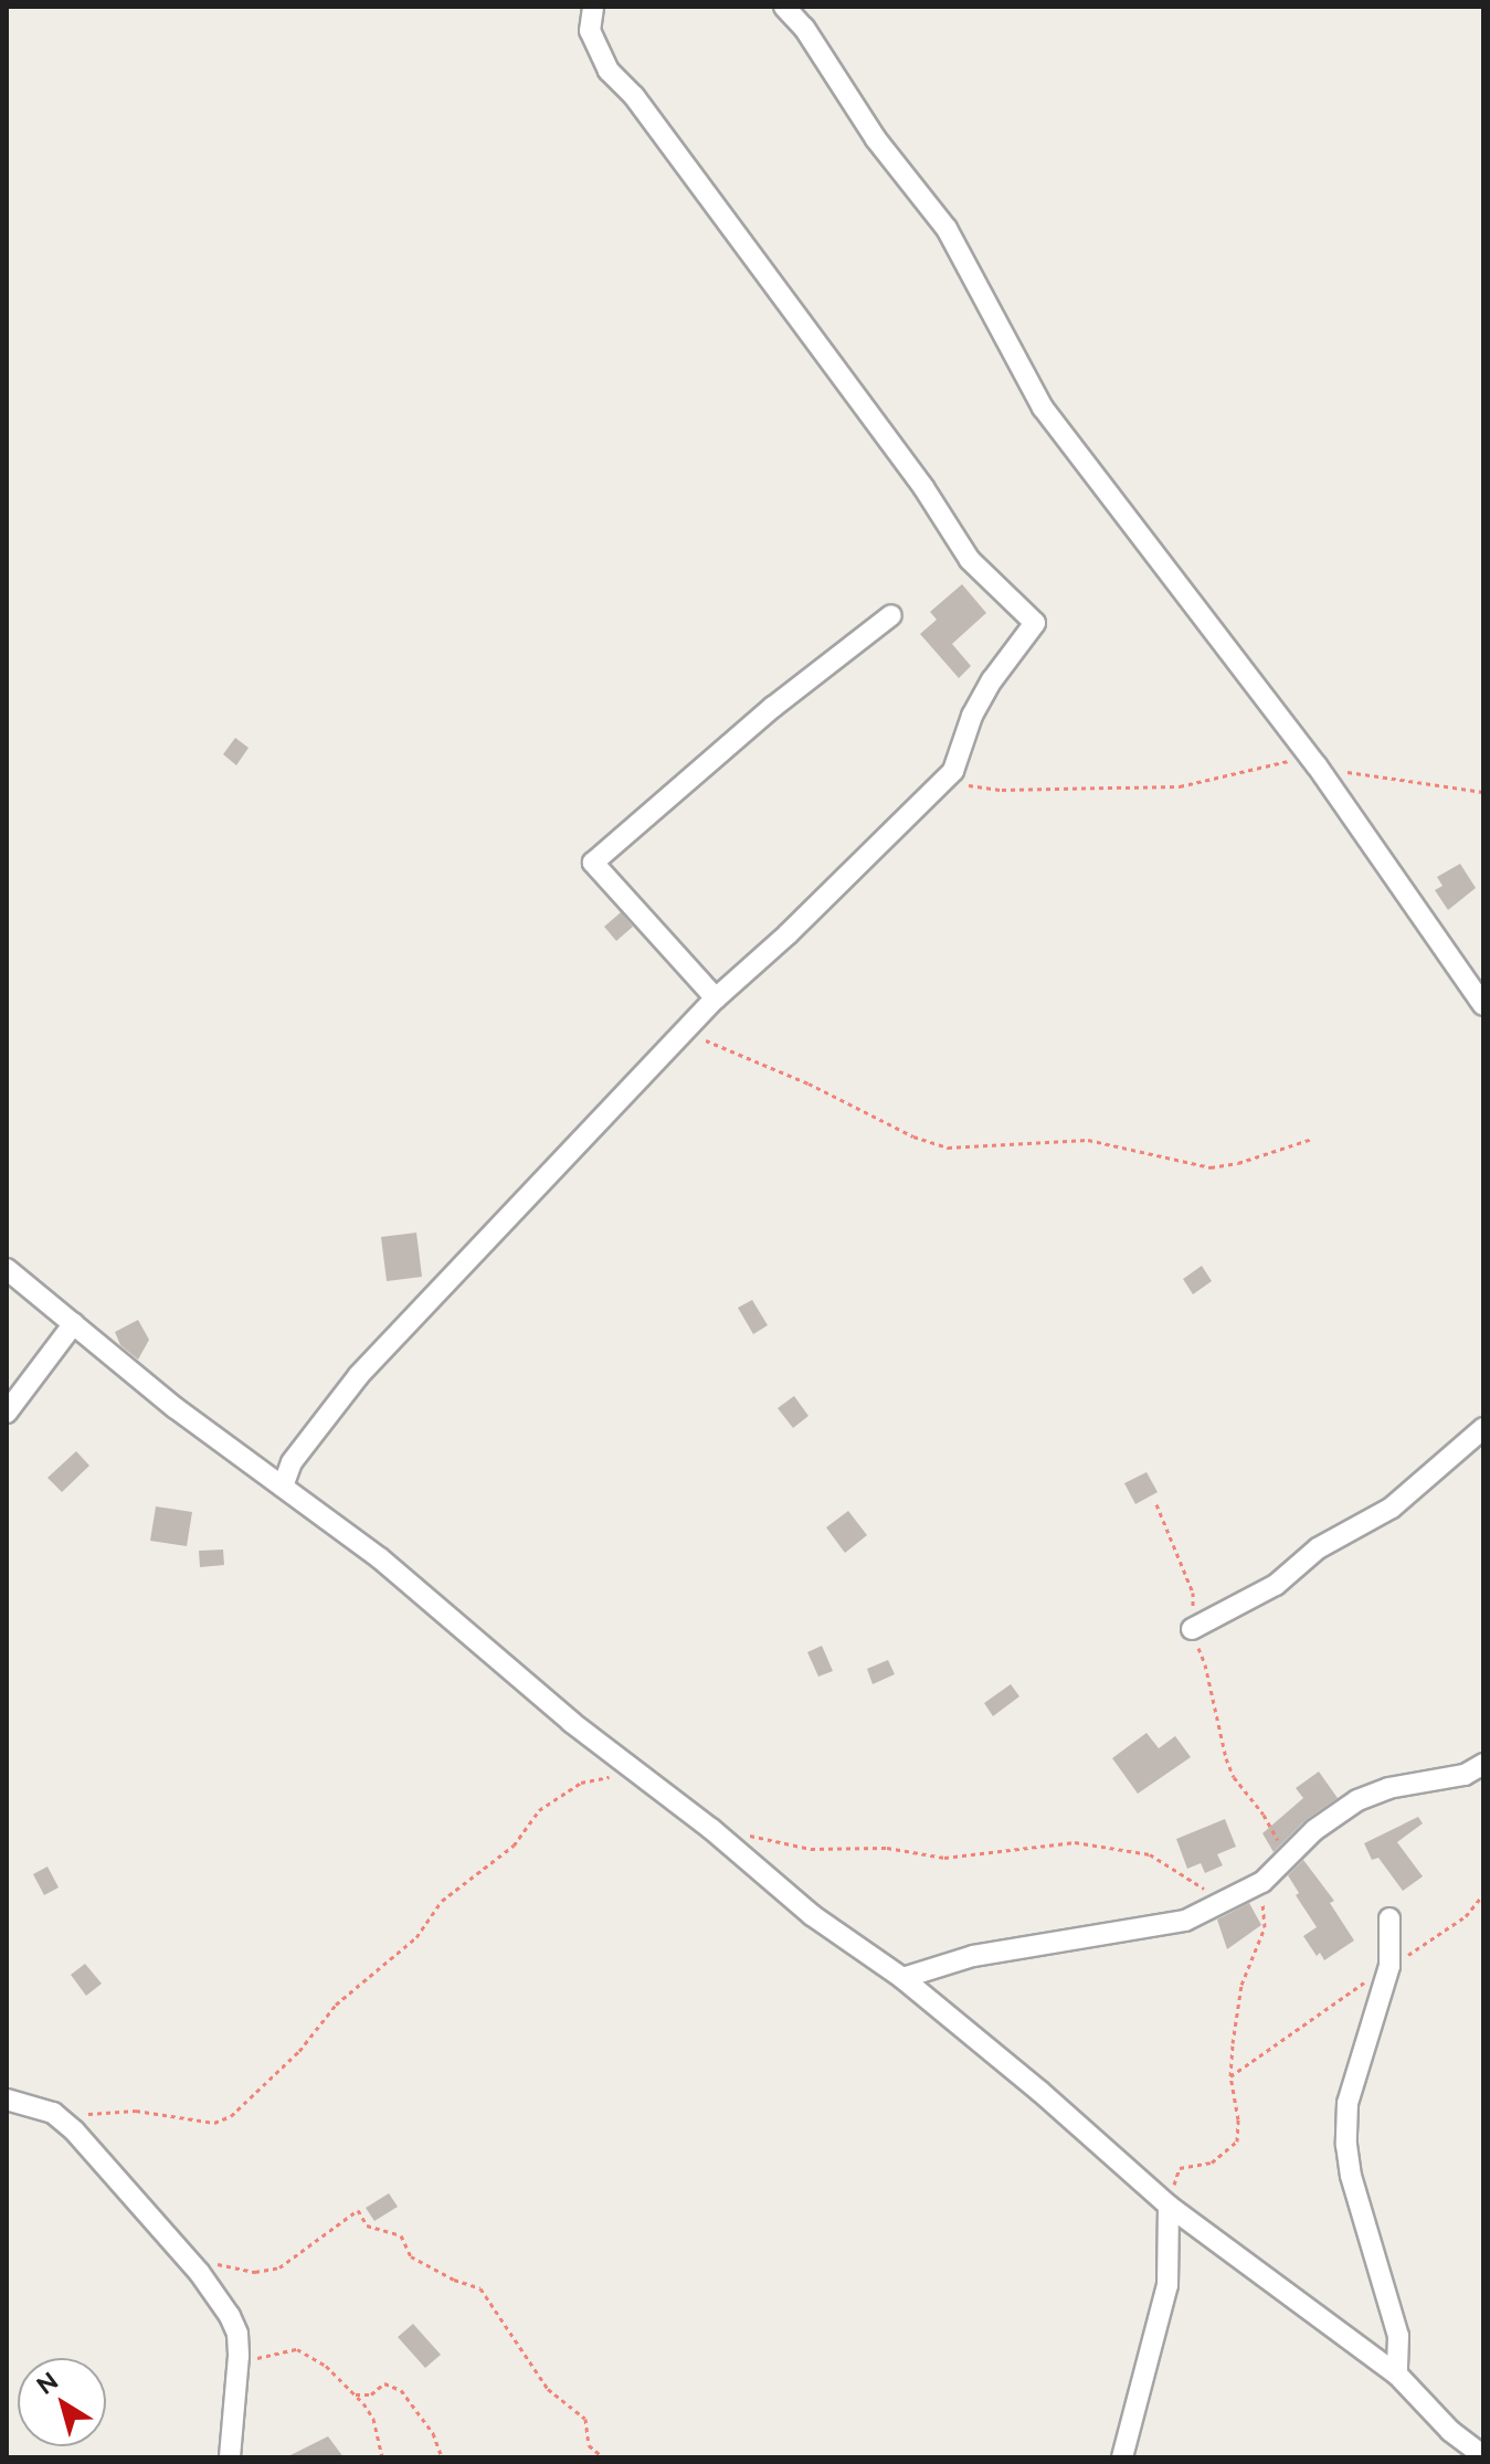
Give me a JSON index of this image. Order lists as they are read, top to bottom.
{
  "north": "top left"
}
